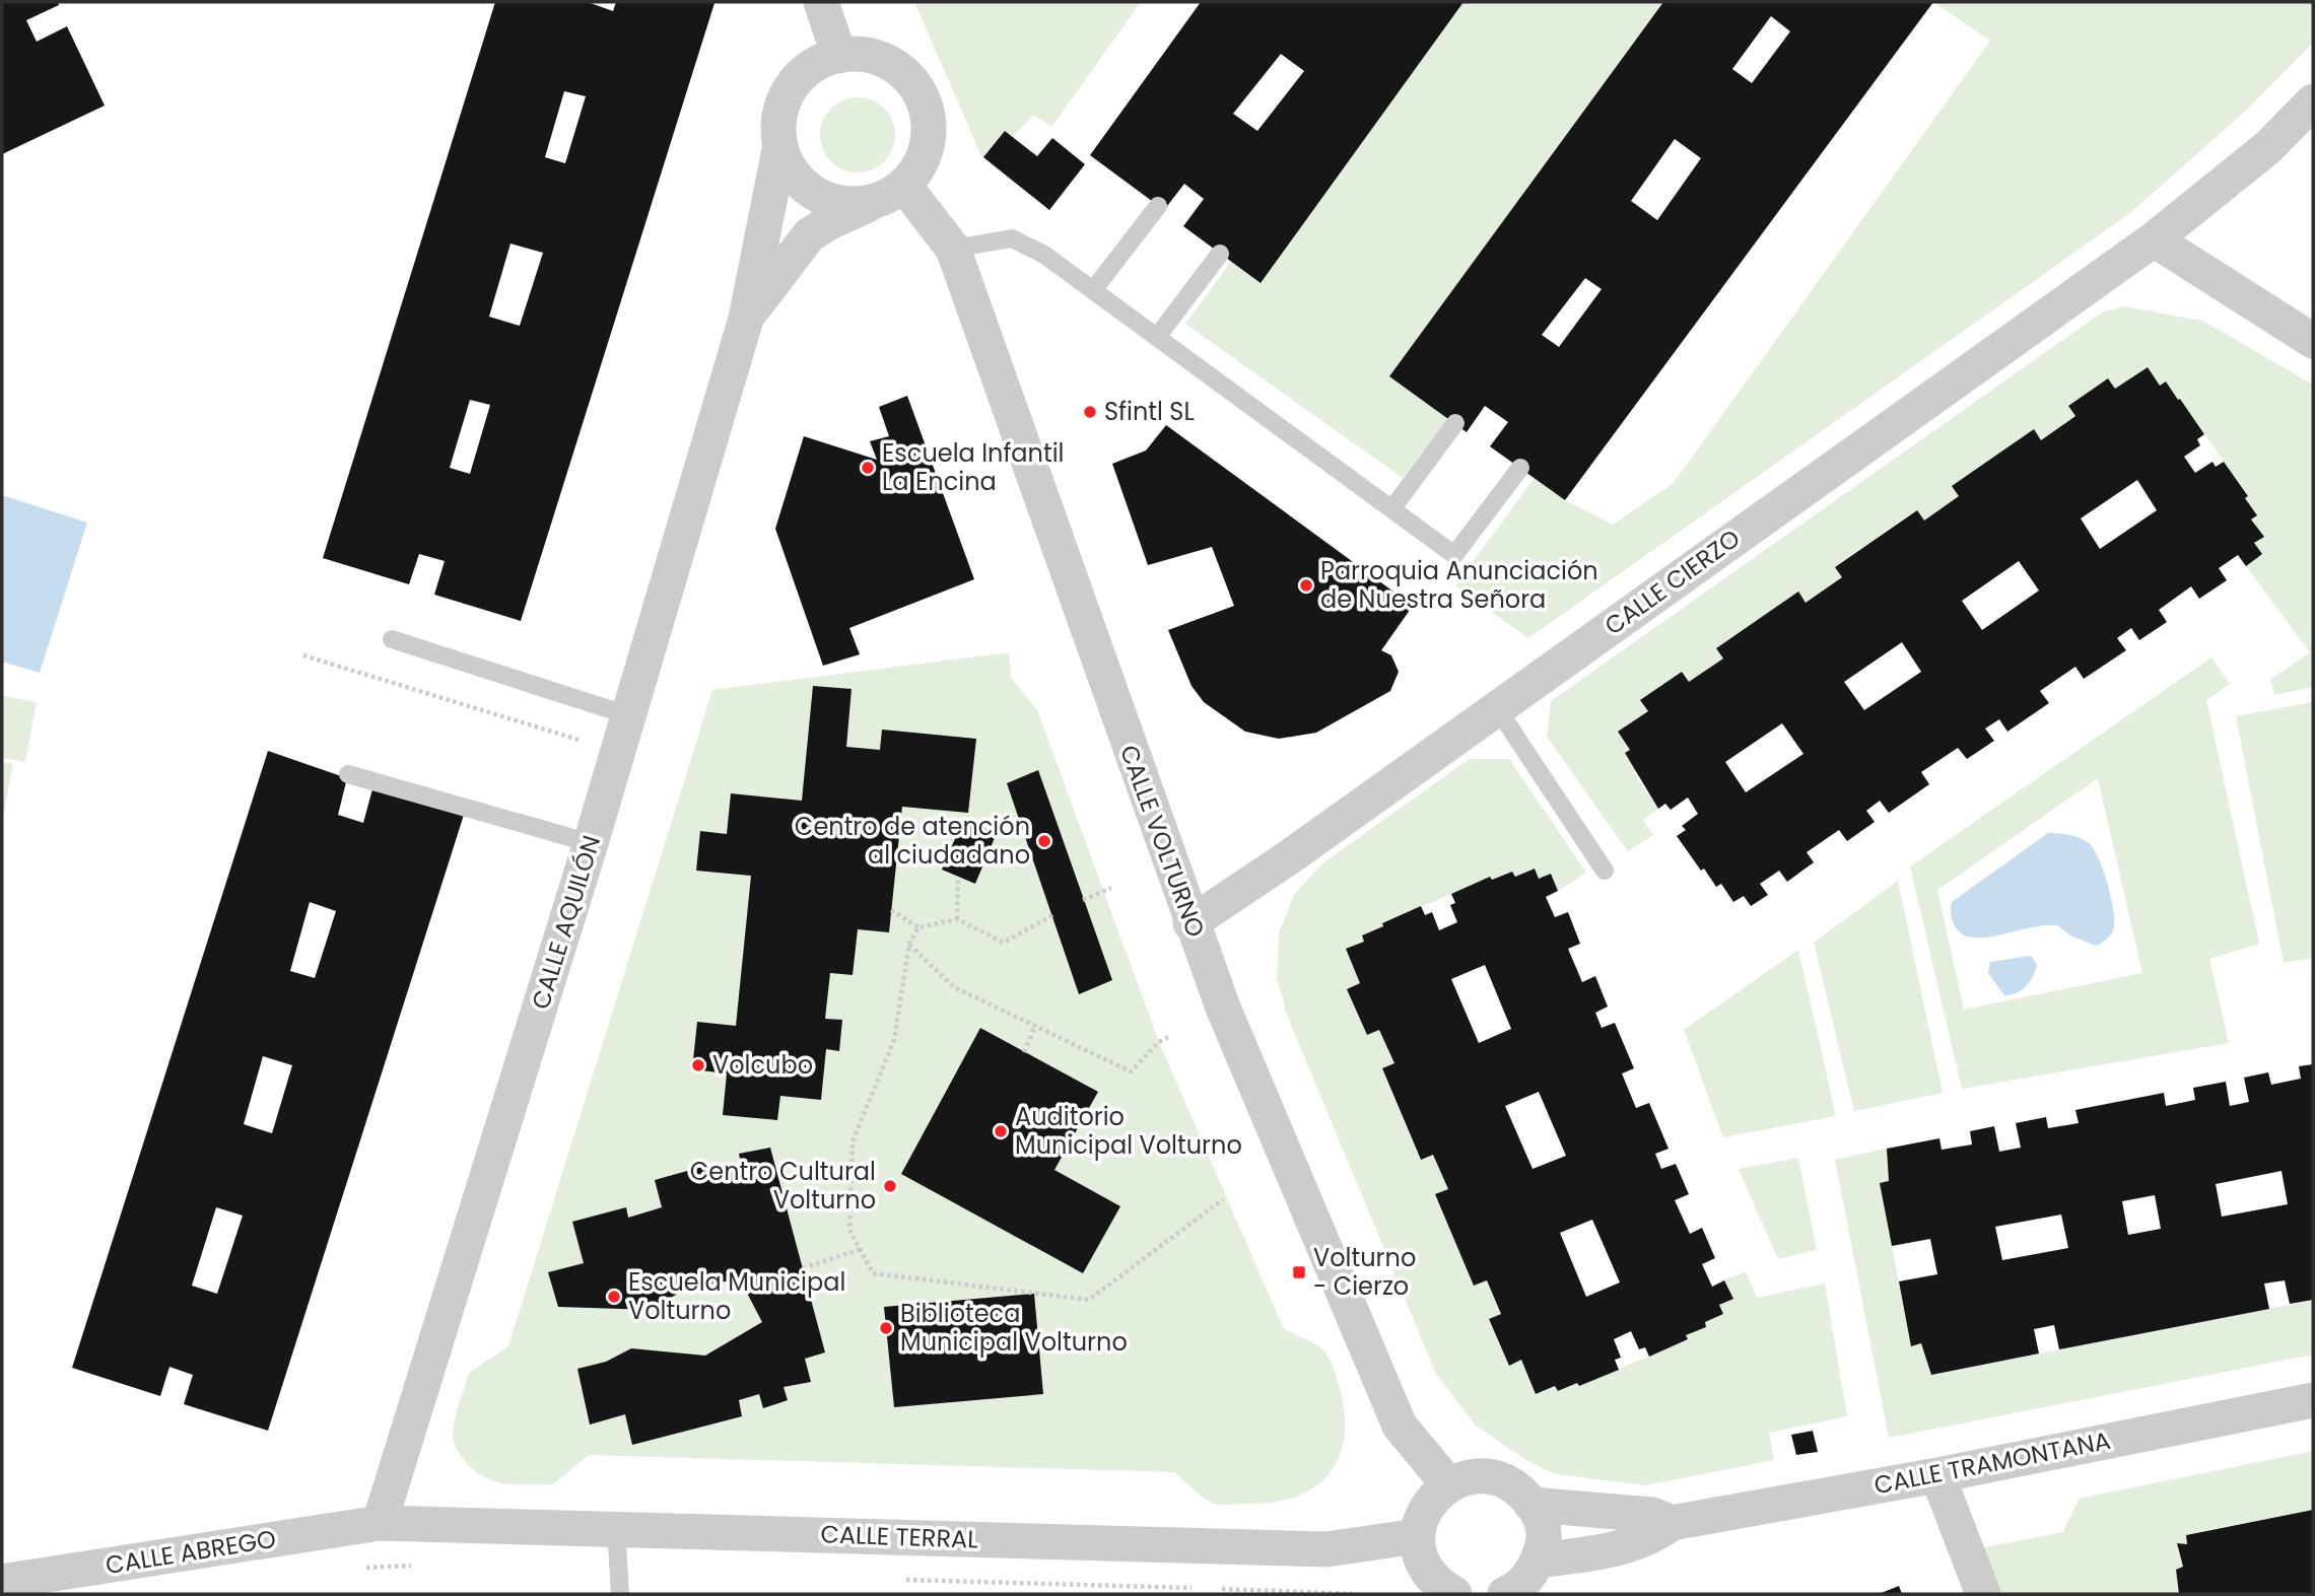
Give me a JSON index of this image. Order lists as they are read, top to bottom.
{
  "streets": {
    "street": [
      "CALLE CIERZO",
      "CALLE VOLTURNO",
      "CALLE AQUILÓN",
      "CALLE TRAMONTANA",
      "CALLE TERRAL",
      "CALLE ABREGO"
    ]
  },
  "crossings": [
    ["CALLE CIERZO", "CALLE VOLTURNO"],
    ["CALLE VOLTURNO", "CALLE AQUILÓN"],
    ["CALLE AQUILÓN", "CALLE TERRAL"],
    ["CALLE AQUILÓN", "CALLE ABREGO"],
    ["CALLE TERRAL", "CALLE ABREGO"]
  ],
  "places": {
    "other": [
      "Sfintl SL",
      "Escuela Infantil La Encina",
      "Parroquia Anunciación de Nuestra Señora",
      "Centro de atención al ciudadano",
      "Volcubo",
      "Auditorio Municipal Volturno",
      "Centro Cultural Volturno",
      "Escuela Municipal Volturno",
      "Biblioteca Municipal Volturno"
    ],
    "transit": ["Volturno - Cierzo"]
  }
}
